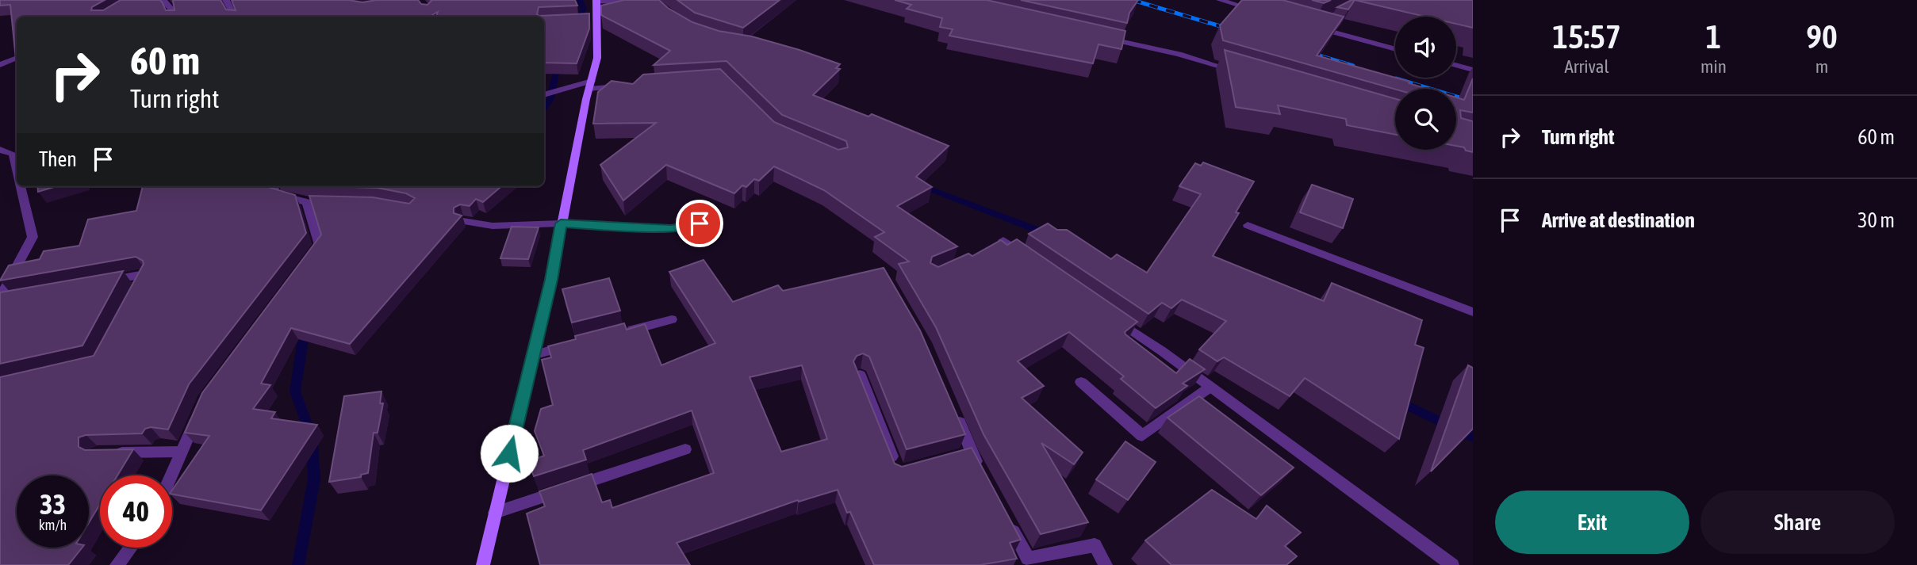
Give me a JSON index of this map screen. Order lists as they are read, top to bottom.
{
  "page": {
    "eta": [
      "15:57",
      "Arrival",
      "1",
      "min",
      "90",
      "m"
    ],
    "turn": ["60 m", "Turn right"],
    "list": [
      {
        "name": "Turn right",
        "value": "60 m"
      },
      {
        "name": "Arrive at destination",
        "value": "30 m"
      }
    ],
    "then": "Then",
    "speed": "33 km/h",
    "limit": "40",
    "buttons": ["Exit", "Share"]
  }
}
